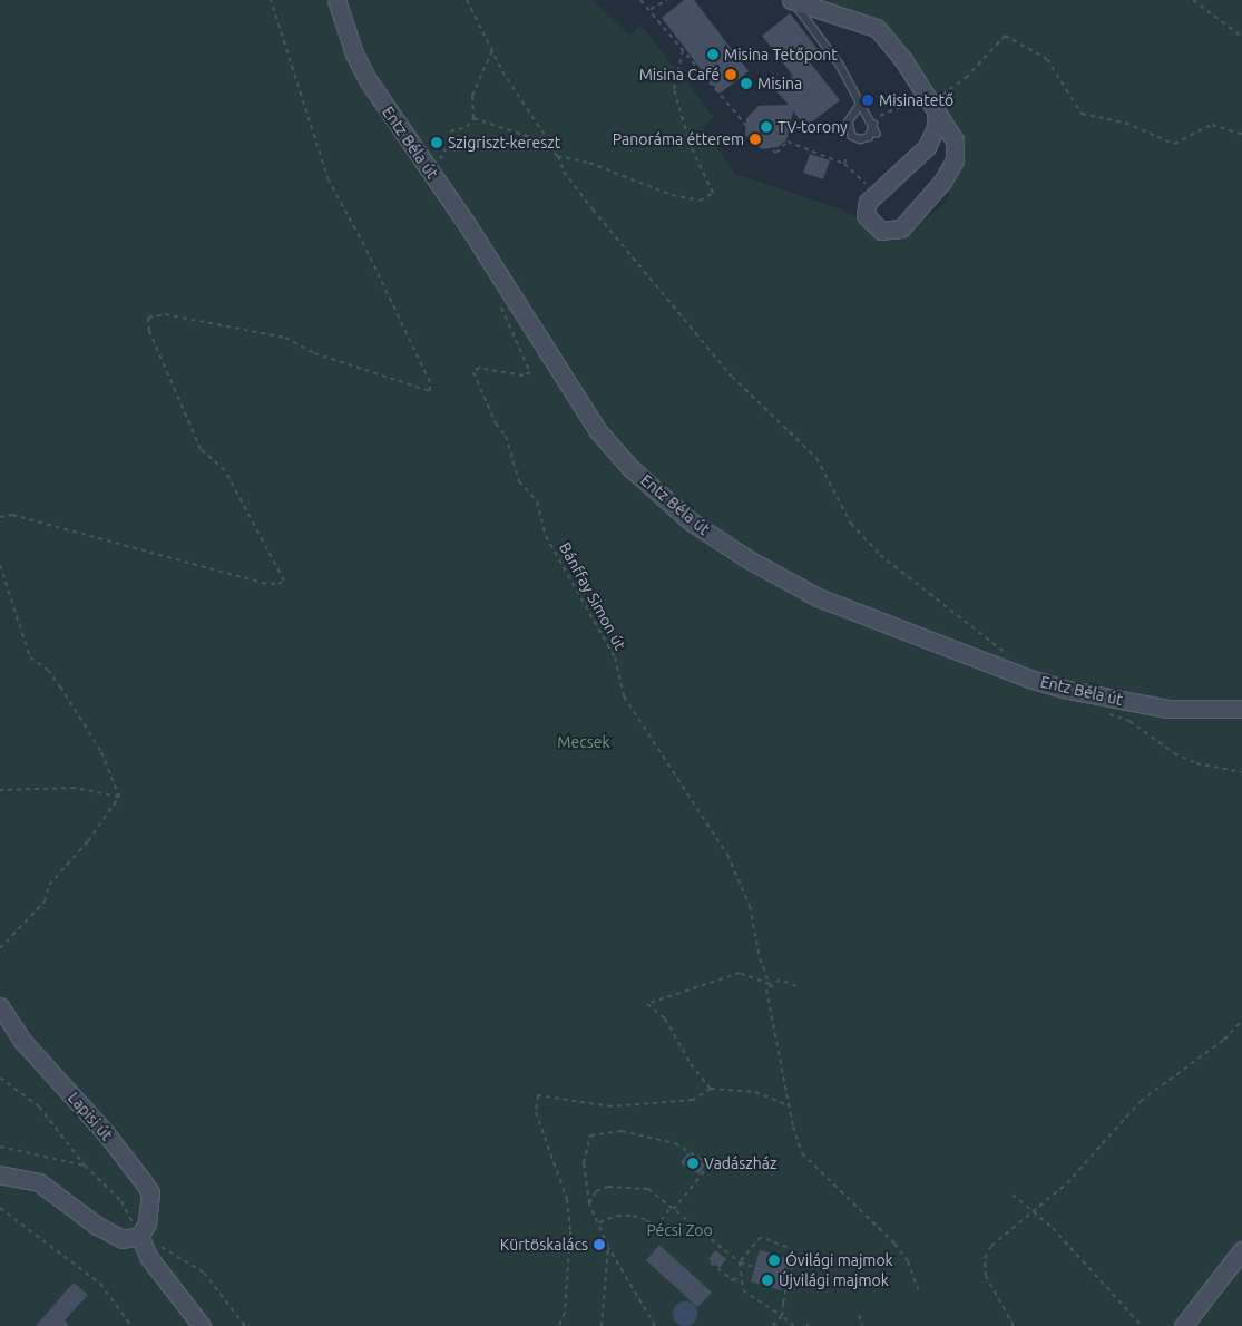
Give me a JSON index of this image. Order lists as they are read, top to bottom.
{
  "streets": {
    "street": ["Entz Béla út", "Lapisi út"],
    "path": ["Bánffay Simon út"]
  },
  "parks": ["Mecsek", "Pécsi Zoo"],
  "places": [
    "Misina Tetőpont",
    "Misina Café",
    "Misina",
    "Misinatető",
    "TV-torony",
    "Panoráma étterem",
    "Szigriszt-kereszt",
    "Vadászház",
    "Kürtöskalács",
    "Óvilági majmok",
    "Újvilági majmok"
  ]
}
